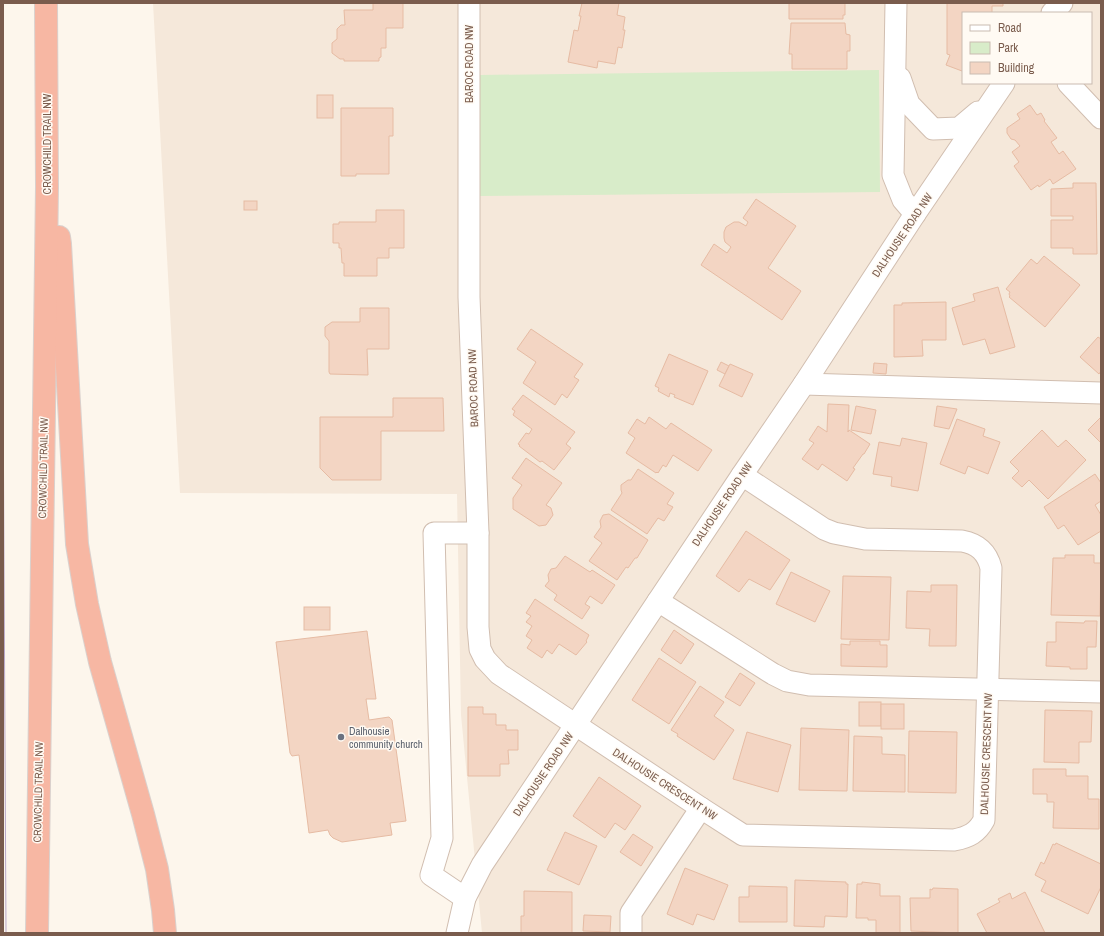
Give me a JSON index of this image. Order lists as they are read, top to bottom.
{
  "streets": {
    "highway": ["CROWCHILD TRAIL NW"],
    "street": ["BAROC ROAD NW", "DALHOUSIE ROAD NW", "DALHOUSIE CRESCENT NW"]
  },
  "crossings": [
    ["BAROC ROAD NW", "DALHOUSIE ROAD NW"],
    ["BAROC ROAD NW", "DALHOUSIE CRESCENT NW"],
    ["DALHOUSIE ROAD NW", "DALHOUSIE CRESCENT NW"]
  ],
  "places": ["Dalhousie community church"],
  "legend": ["Road", "Park", "Building"]
}
